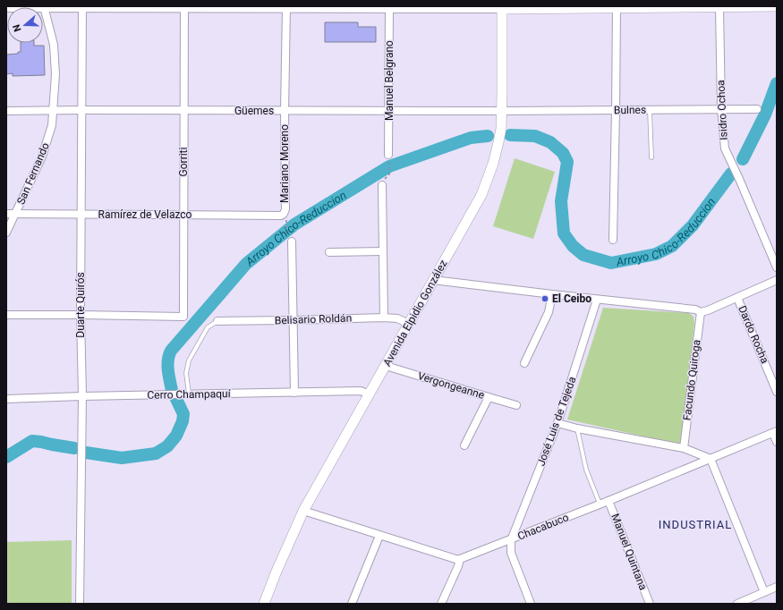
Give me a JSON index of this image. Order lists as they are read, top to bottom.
{
  "streets": {
    "main road": ["Avenida Elpidio González"],
    "street": [
      "Manuel Belgrano",
      "Bulnes",
      "Isidro Ochoa",
      "Güemes",
      "Gorriti",
      "Mariano Moreno",
      "San Fernando",
      "Ramírez de Velazco",
      "Duarte Quirós",
      "Belisario Roldán",
      "Dardo Rocha",
      "Facundo Quiroga",
      "Vergongeanne",
      "Cerro Champaquí",
      "José Luis de Tejeda",
      "Chacabuco",
      "Manuel Quintana"
    ]
  },
  "crossings": [
    ["Manuel Belgrano", "Güemes"],
    ["Bulnes", "Isidro Ochoa"],
    ["Bulnes", "Güemes"],
    ["Bulnes", "Avenida Elpidio González"],
    ["Güemes", "Gorriti"],
    ["Güemes", "Mariano Moreno"],
    ["Güemes", "San Fernando"],
    ["Güemes", "Duarte Quirós"],
    ["Güemes", "Avenida Elpidio González"],
    ["Gorriti", "Ramírez de Velazco"],
    ["Gorriti", "Duarte Quirós"],
    ["Mariano Moreno", "Ramírez de Velazco"],
    ["San Fernando", "Ramírez de Velazco"],
    ["Ramírez de Velazco", "Duarte Quirós"],
    ["Duarte Quirós", "Cerro Champaquí"],
    ["Avenida Elpidio González", "Belisario Roldán"],
    ["Avenida Elpidio González", "Vergongeanne"],
    ["Avenida Elpidio González", "Cerro Champaquí"],
    ["José Luis de Tejeda", "Chacabuco"],
    ["Chacabuco", "Manuel Quintana"]
  ],
  "districts": ["INDUSTRIAL"],
  "water": ["Arroyo Chico-Reduccion"],
  "places": ["El Ceibo"],
  "north": "left"
}
